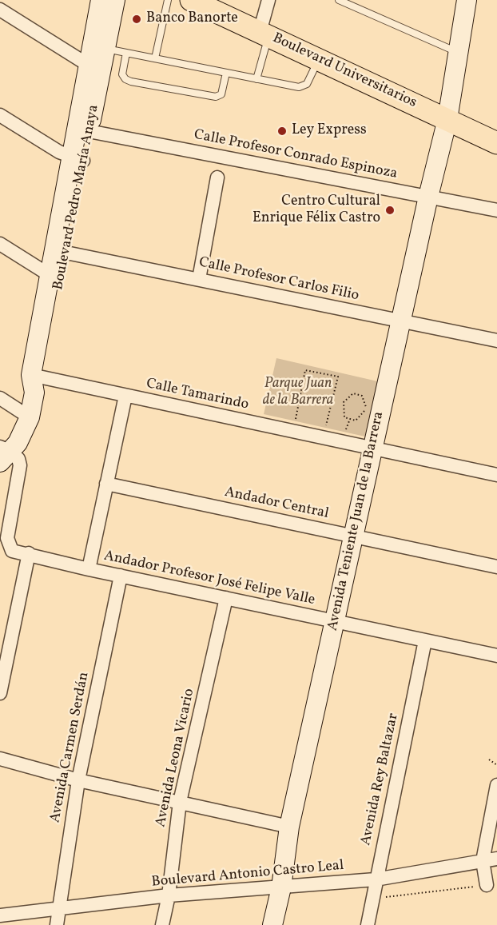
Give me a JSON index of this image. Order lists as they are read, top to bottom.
{
  "streets": {
    "main road": ["Boulevard Universitarios"],
    "street": [
      "Calle Profesor Conrado Espinoza",
      "Boulevard Pedro María Anaya",
      "Calle Profesor Carlos Filio",
      "Calle Tamarindo",
      "Andador Central",
      "Avenida Teniente Juan de la Barrera",
      "Andador Profesor José Felipe Valle",
      "Avenida Carmen Serdán",
      "Avenida Leona Vicario",
      "Avenida Rey Baltazar",
      "Boulevard Antonio Castro Leal"
    ]
  },
  "crossings": [
    ["Boulevard Universitarios", "Avenida Teniente Juan de la Barrera"],
    ["Calle Profesor Conrado Espinoza", "Boulevard Pedro María Anaya"],
    ["Calle Profesor Conrado Espinoza", "Avenida Teniente Juan de la Barrera"],
    ["Boulevard Pedro María Anaya", "Calle Profesor Carlos Filio"],
    ["Boulevard Pedro María Anaya", "Calle Tamarindo"],
    ["Boulevard Pedro María Anaya", "Andador Profesor José Felipe Valle"],
    ["Calle Profesor Carlos Filio", "Avenida Teniente Juan de la Barrera"],
    ["Calle Tamarindo", "Avenida Teniente Juan de la Barrera"],
    ["Andador Central", "Avenida Teniente Juan de la Barrera"],
    ["Avenida Teniente Juan de la Barrera", "Andador Profesor José Felipe Valle"],
    ["Avenida Teniente Juan de la Barrera", "Boulevard Antonio Castro Leal"],
    ["Andador Profesor José Felipe Valle", "Avenida Carmen Serdán"],
    ["Andador Profesor José Felipe Valle", "Avenida Leona Vicario"],
    ["Andador Profesor José Felipe Valle", "Avenida Rey Baltazar"],
    ["Avenida Carmen Serdán", "Boulevard Antonio Castro Leal"],
    ["Avenida Leona Vicario", "Boulevard Antonio Castro Leal"],
    ["Avenida Rey Baltazar", "Boulevard Antonio Castro Leal"]
  ],
  "parks": ["Parque Juan de la Barrera"],
  "places": ["Banco Banorte", "Ley Express", "Centro Cultural Enrique Félix Castro"]
}
